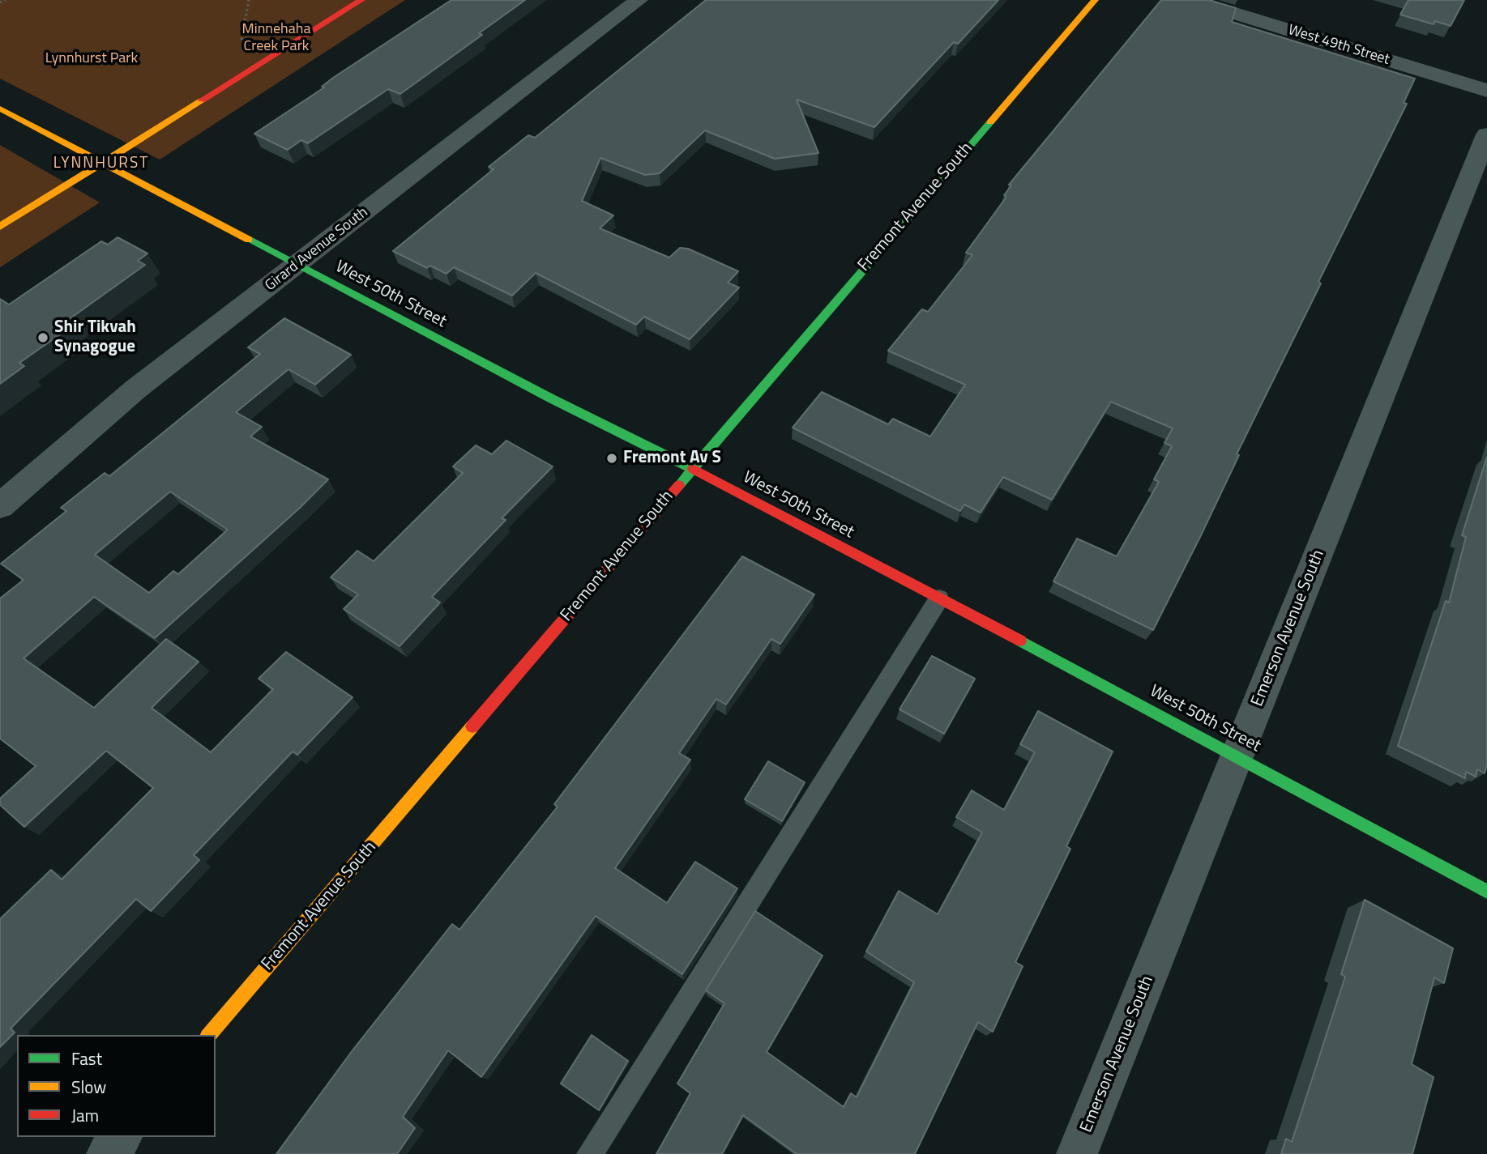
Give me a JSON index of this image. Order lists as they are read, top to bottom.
{
  "streets": {
    "street": [
      "West 49th Street",
      "Fremont Avenue South",
      "Girard Avenue South",
      "West 50th Street",
      "Emerson Avenue South"
    ]
  },
  "crossings": [
    ["Fremont Avenue South", "West 50th Street"],
    ["Girard Avenue South", "West 50th Street"],
    ["West 50th Street", "Emerson Avenue South"]
  ],
  "districts": ["LYNNHURST"],
  "parks": ["Minnehaha Creek Park", "Lynnhurst Park"],
  "places": ["Shir Tikvah Synagogue", "Fremont Av S"],
  "legend": ["Fast", "Slow", "Jam"]
}
